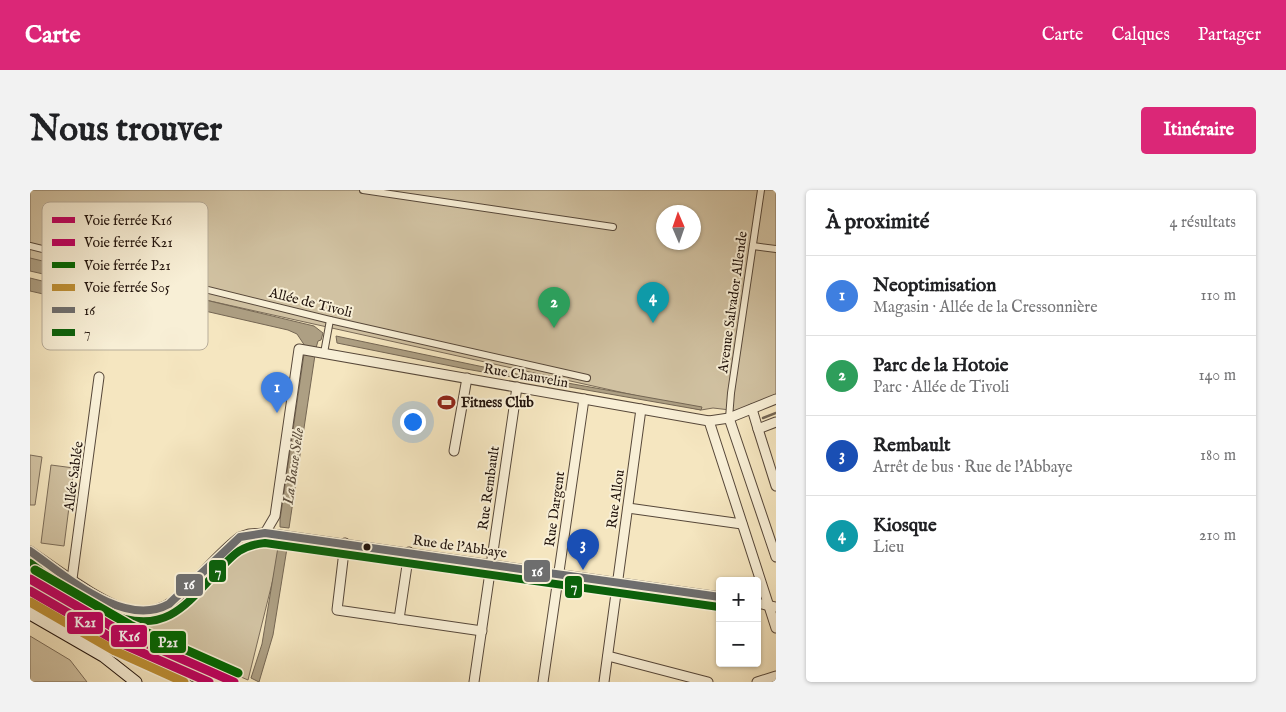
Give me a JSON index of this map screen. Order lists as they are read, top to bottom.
{
  "streets": {
    "street": [
      "Allée de Tivoli",
      "Avenue Salvador Allende",
      "Rue Chauvelin",
      "Allée Sablée",
      "Rue Rembault",
      "Rue Allou",
      "Rue Dargent",
      "Rue de l'Abbaye"
    ]
  },
  "crossings": [
    ["Avenue Salvador Allende", "Rue Chauvelin"],
    ["Rue Chauvelin", "Rue Rembault"],
    ["Rue Chauvelin", "Rue Allou"],
    ["Rue Chauvelin", "Rue Dargent"],
    ["Rue Chauvelin", "Rue de l'Abbaye"],
    ["Allée Sablée", "Rue de l'Abbaye"],
    ["Rue Rembault", "Rue de l'Abbaye"],
    ["Rue Allou", "Rue de l'Abbaye"],
    ["Rue Dargent", "Rue de l'Abbaye"]
  ],
  "water": ["La Basse Selle"],
  "places": {
    "sports": ["Fitness Club"]
  },
  "lines": [
    "transit line 16",
    "transit line 7",
    "rail line P21",
    "rail line K16",
    "rail line K21",
    "rail line S05"
  ],
  "legend": [
    "Voie ferrée K16",
    "Voie ferrée K21",
    "Voie ferrée P21",
    "Voie ferrée S05",
    "16",
    "7"
  ],
  "north": "top",
  "page": {
    "header": "Carte",
    "nav": ["Carte", "Calques", "Partager"],
    "buttons": "Itinéraire",
    "title": "Nous trouver",
    "heading": ["À proximité", "4 résultats"],
    "list": [
      {
        "mark": "1",
        "name": "Neoptimisation",
        "note": "Magasin · Allée de la Cressonnière",
        "value": "110 m"
      },
      {
        "mark": "2",
        "name": "Parc de la Hotoie",
        "note": "Parc · Allée de Tivoli",
        "value": "140 m"
      },
      {
        "mark": "3",
        "name": "Rembault",
        "note": "Arrêt de bus · Rue de l'Abbaye",
        "value": "180 m"
      },
      {
        "mark": "4",
        "name": "Kiosque",
        "note": "Lieu",
        "value": "210 m"
      }
    ],
    "pins": [
      "4",
      "2",
      "1",
      "3"
    ],
    "map_buttons": ["+", "−"]
  }
}
